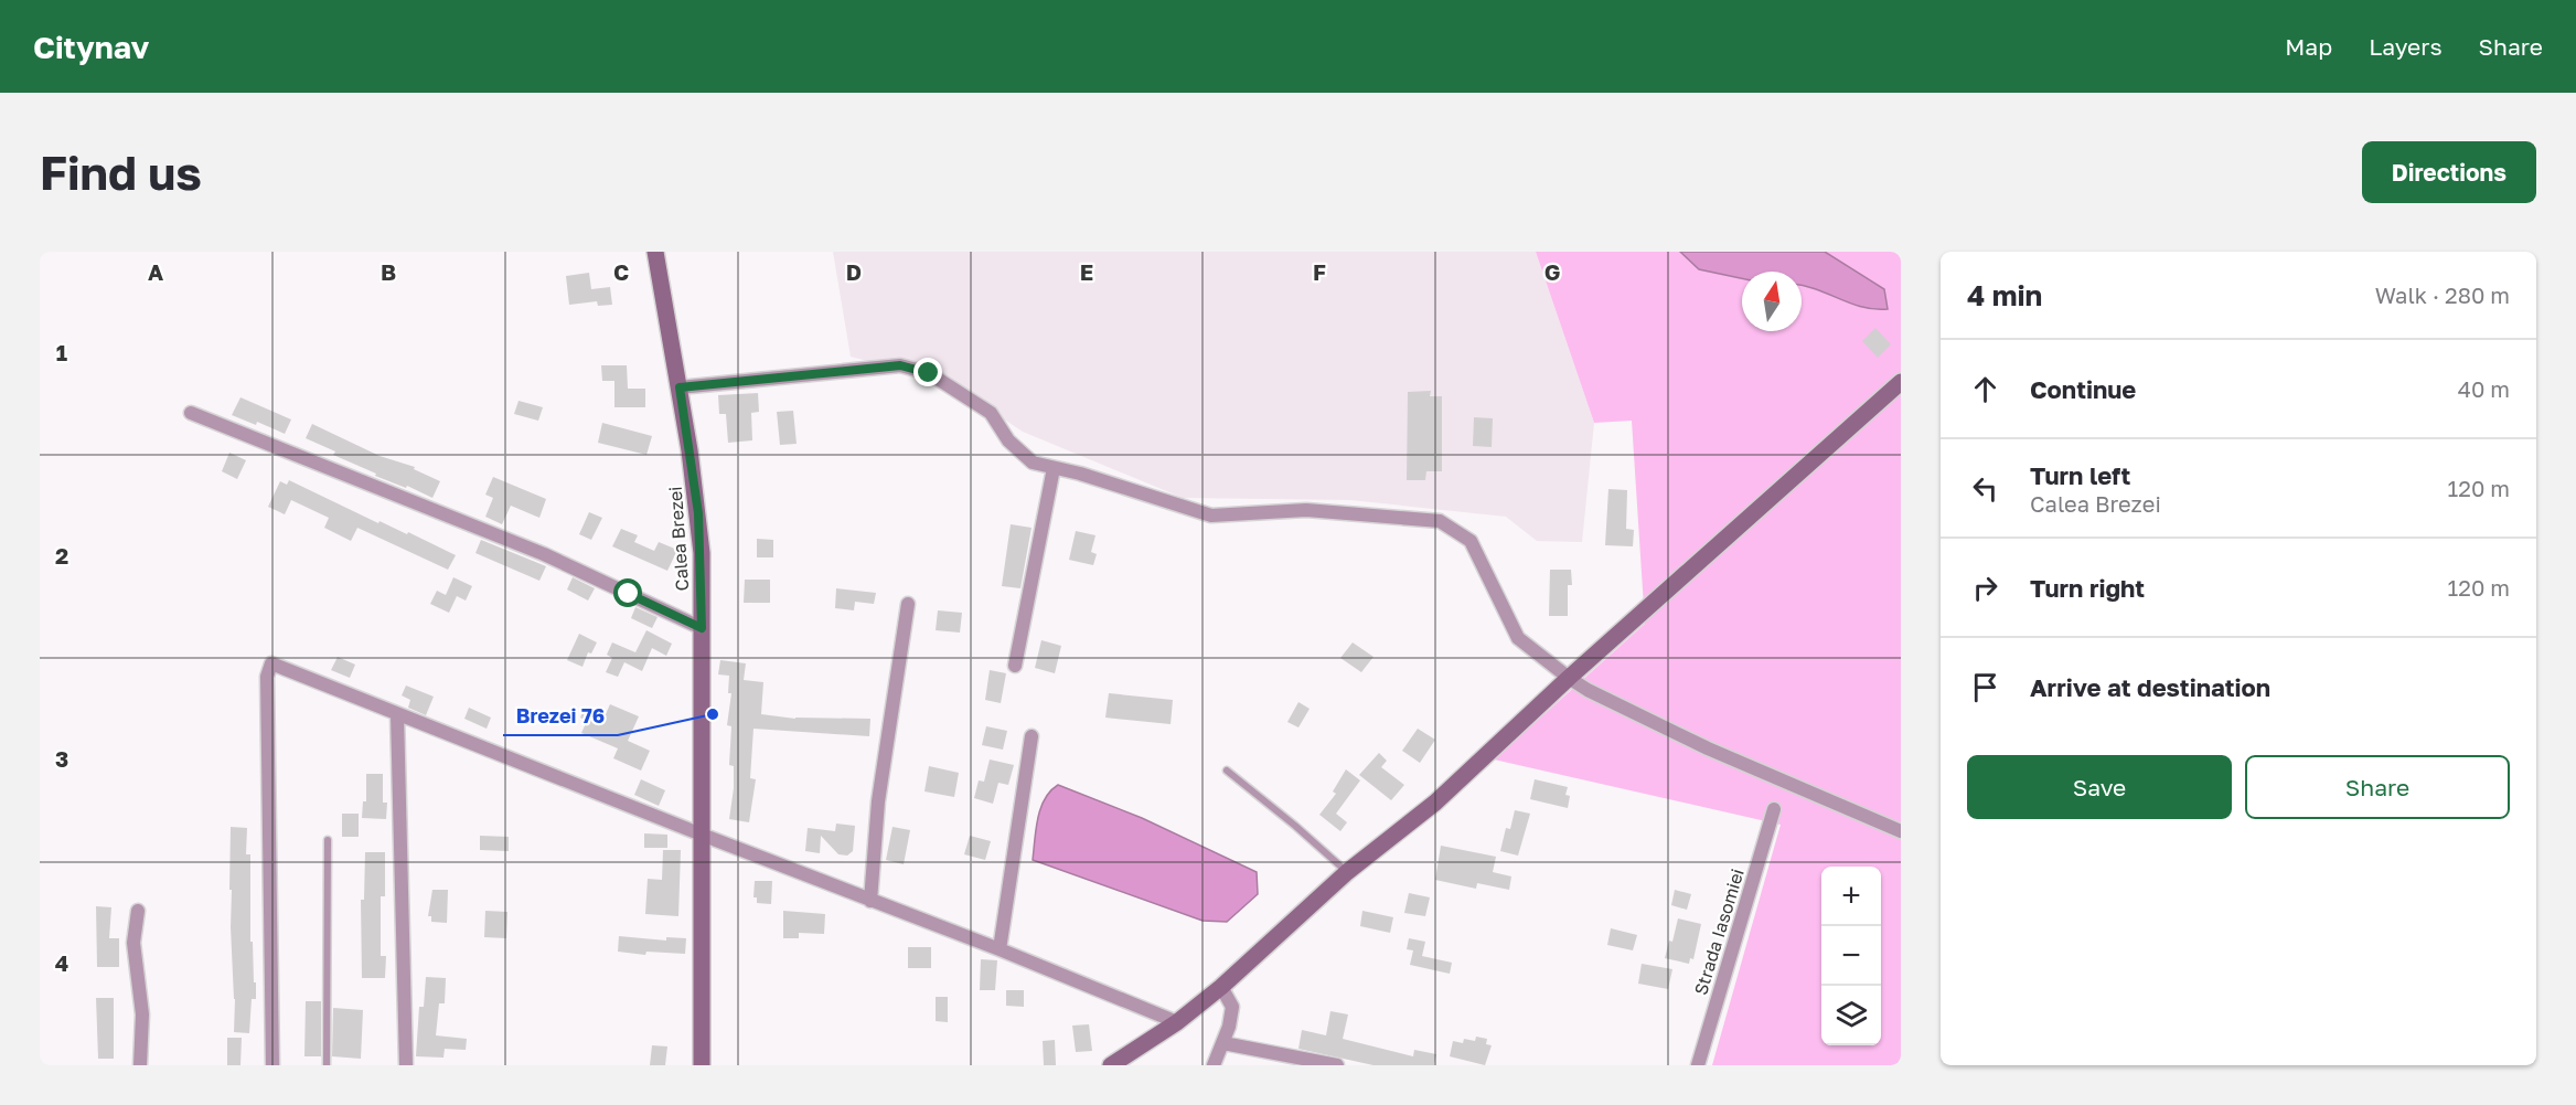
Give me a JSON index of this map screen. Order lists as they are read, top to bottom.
{
  "streets": {
    "street": ["Calea Brezei", "Strada Iasomiei"]
  },
  "places": ["Brezei 76"],
  "north": "top",
  "page": {
    "header": "Citynav",
    "nav": ["Map", "Layers", "Share"],
    "buttons": [
      "Directions",
      ["Save", "Share"]
    ],
    "title": "Find us",
    "heading": ["4 min", "Walk · 280 m"],
    "list": [
      ["Continue", "40 m"],
      ["Turn left", "Calea Brezei", "120 m"],
      ["Turn right", "120 m"],
      "Arrive at destination"
    ],
    "map_buttons": ["+", "−"]
  },
  "grid": {
    "columns": [
      "A",
      "B",
      "C",
      "D",
      "E",
      "F",
      "G"
    ],
    "rows": [
      "1",
      "2",
      "3",
      "4"
    ]
  }
}
